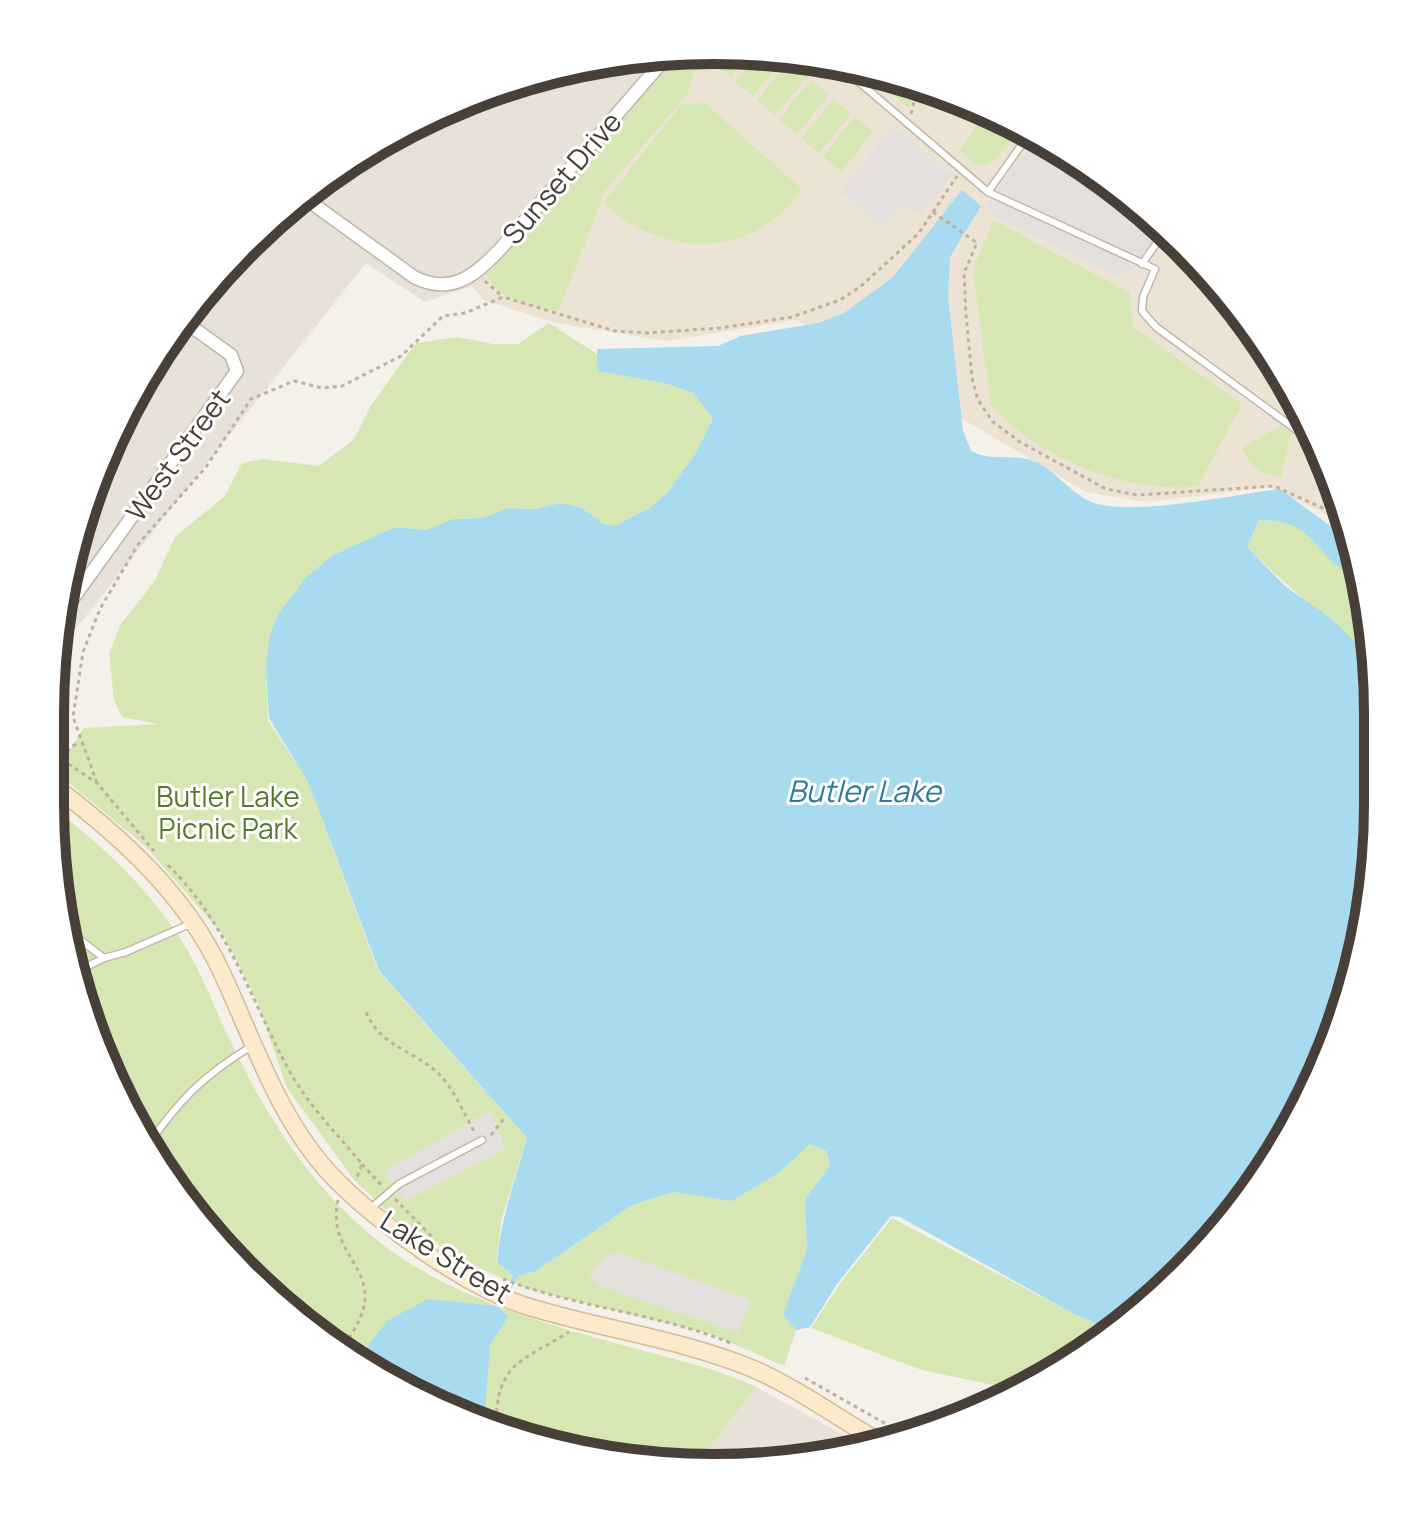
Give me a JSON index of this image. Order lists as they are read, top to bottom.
{
  "streets": {
    "street": ["Sunset Drive", "West Street", "Lake Street"]
  },
  "water": ["Butler Lake"],
  "parks": ["Butler Lake Picnic Park"]
}
